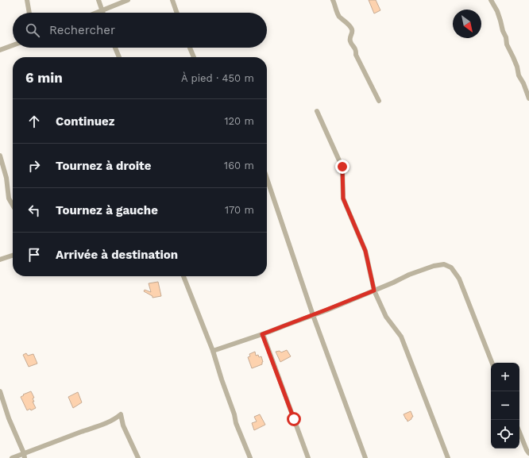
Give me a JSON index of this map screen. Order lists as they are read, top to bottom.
{
  "north": "bottom right",
  "page": {
    "search": "Rechercher",
    "heading": ["6 min", "À pied · 450 m"],
    "list": [
      ["Continuez", "120 m"],
      ["Tournez à droite", "160 m"],
      ["Tournez à gauche", "170 m"],
      "Arrivée à destination"
    ],
    "map_buttons": ["+", "−"]
  }
}
